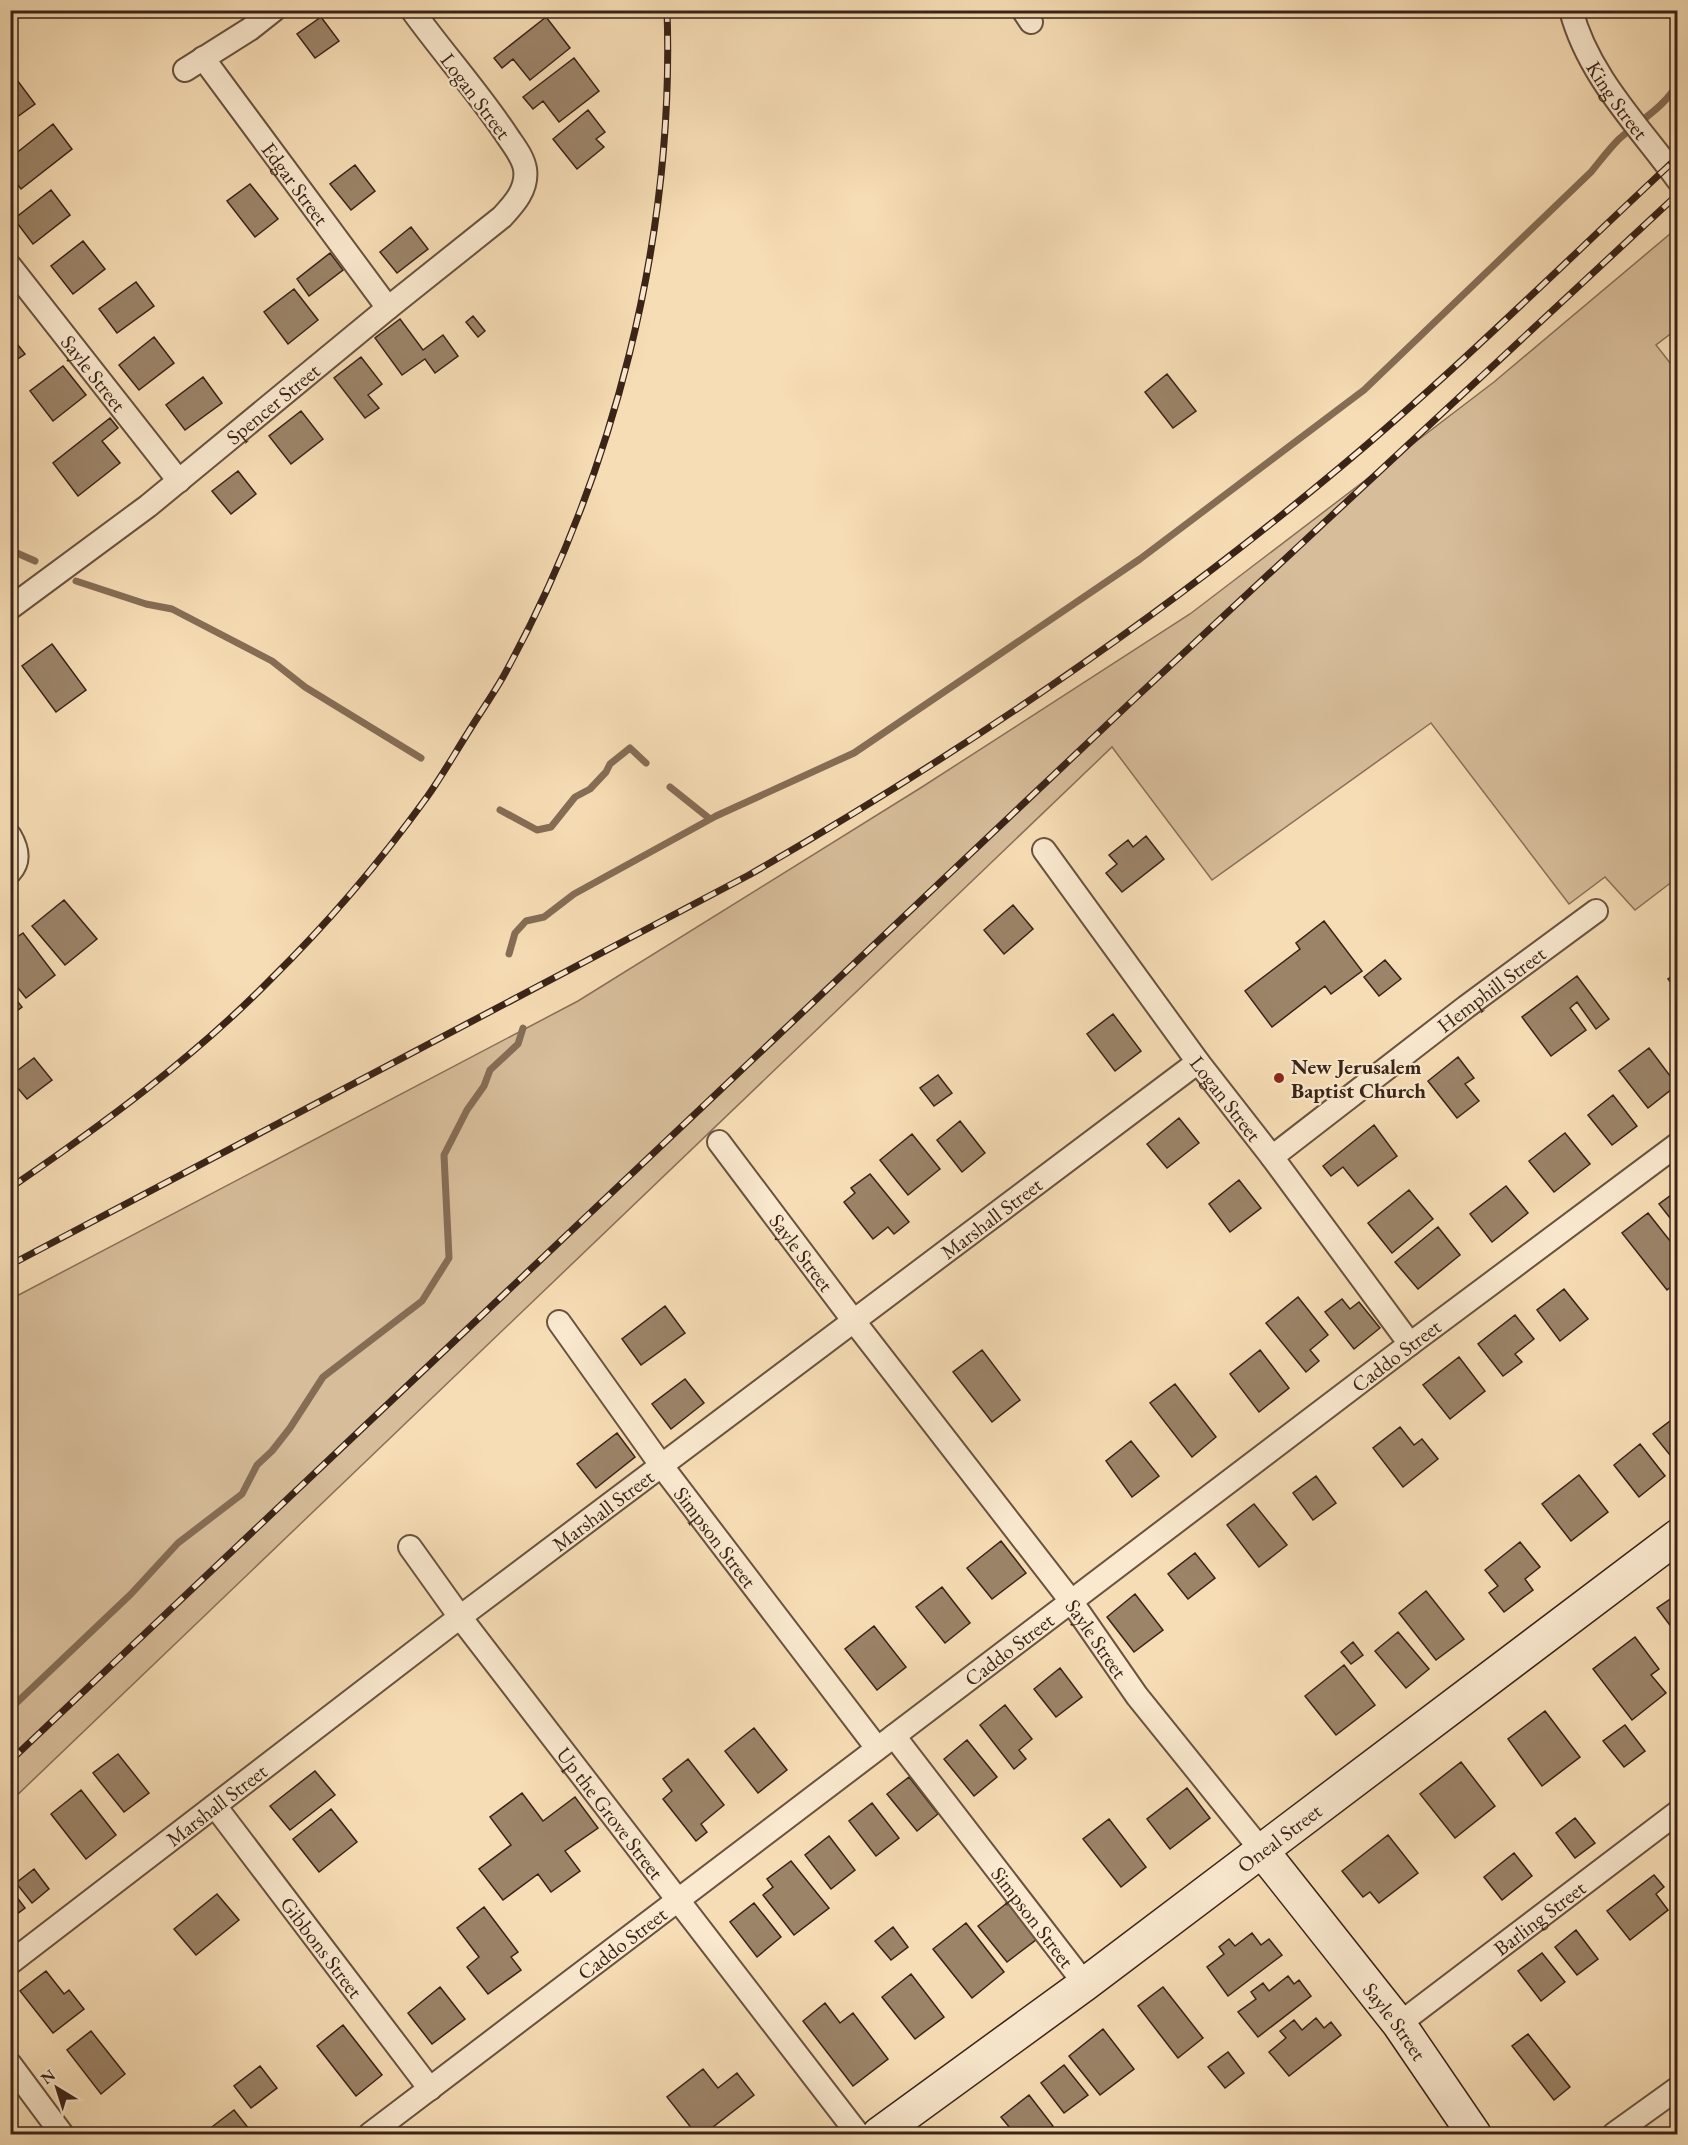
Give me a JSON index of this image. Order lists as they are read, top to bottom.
{
  "streets": {
    "street": [
      "Logan Street",
      "King Street",
      "Edgar Street",
      "Sayle Street",
      "Spencer Street",
      "Hemphill Street",
      "Marshall Street",
      "Caddo Street",
      "Simpson Street",
      "Up the Grove Street",
      "Oneal Street",
      "Barling Street",
      "Gibbons Street"
    ]
  },
  "crossings": [
    ["Logan Street", "Spencer Street"],
    ["Logan Street", "Hemphill Street"],
    ["Logan Street", "Marshall Street"],
    ["Logan Street", "Caddo Street"],
    ["Edgar Street", "Spencer Street"],
    ["Sayle Street", "Spencer Street"],
    ["Sayle Street", "Marshall Street"],
    ["Sayle Street", "Caddo Street"],
    ["Sayle Street", "Oneal Street"],
    ["Sayle Street", "Barling Street"],
    ["Marshall Street", "Simpson Street"],
    ["Marshall Street", "Up the Grove Street"],
    ["Marshall Street", "Gibbons Street"],
    ["Caddo Street", "Simpson Street"],
    ["Caddo Street", "Up the Grove Street"],
    ["Caddo Street", "Gibbons Street"],
    ["Simpson Street", "Oneal Street"]
  ],
  "places": ["New Jerusalem Baptist Church"],
  "north": "top left"
}
